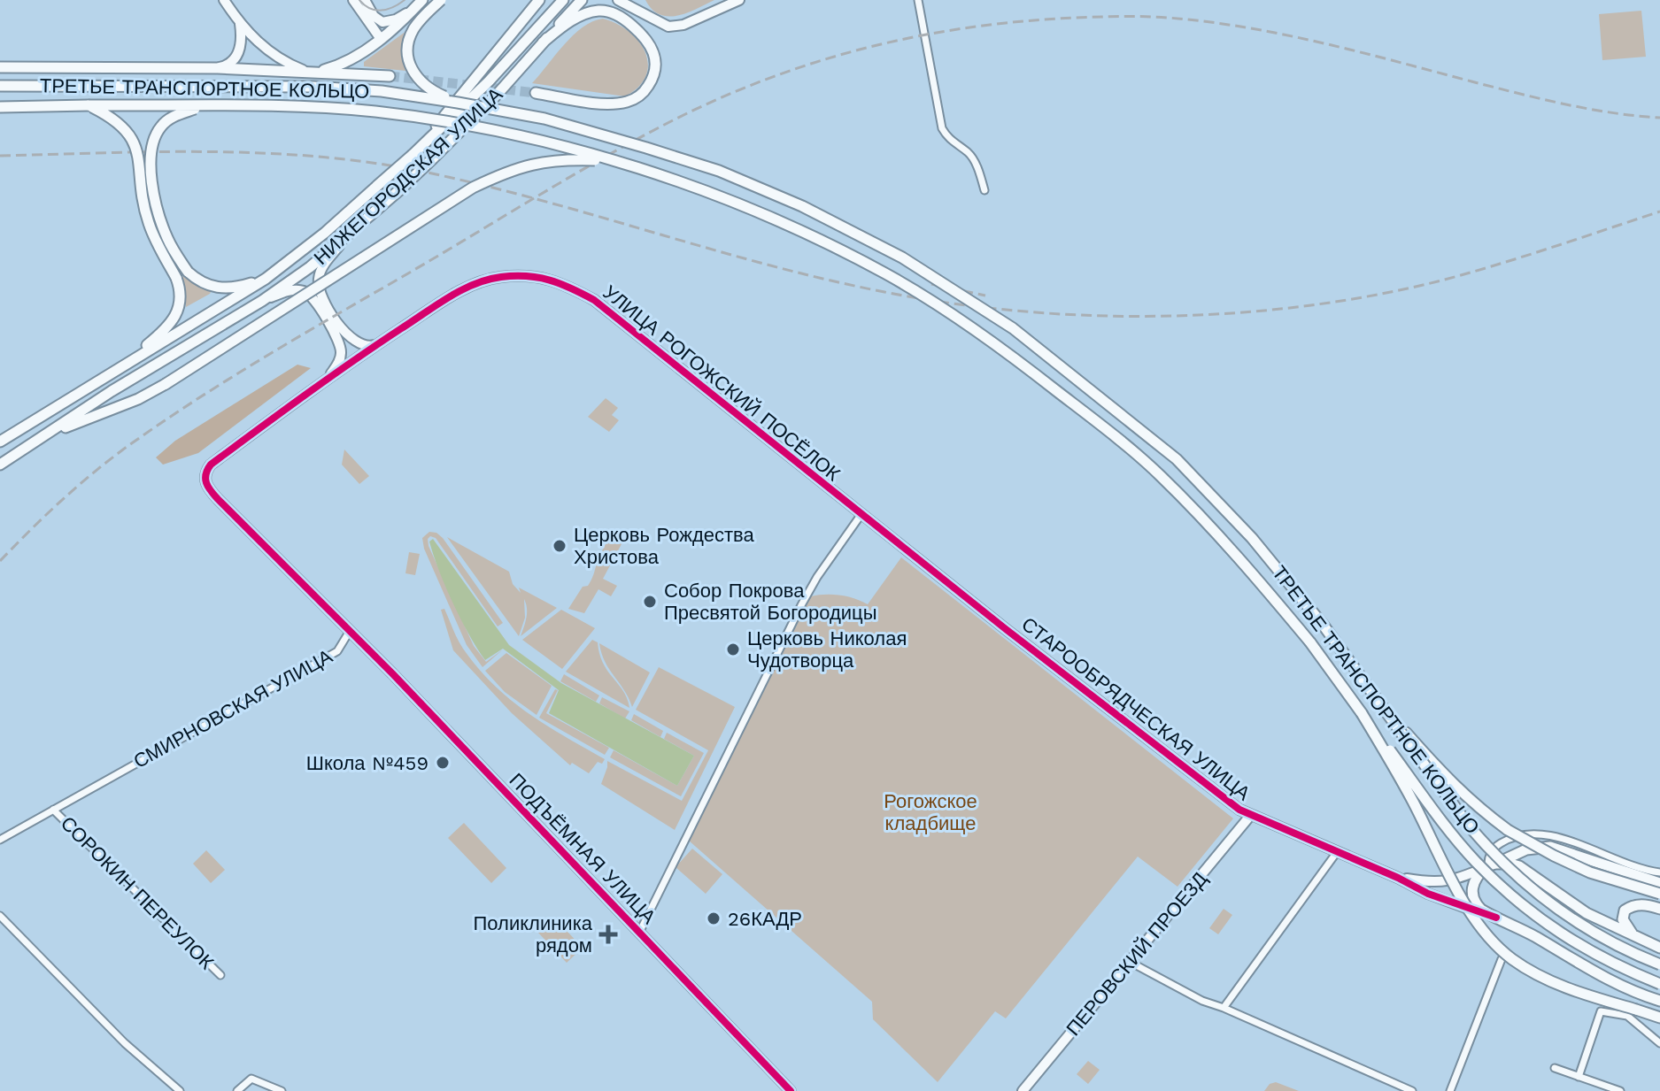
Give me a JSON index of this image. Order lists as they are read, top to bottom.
{
  "streets": {
    "main road": ["ТРЕТЬЕ ТРАНСПОРТНОЕ КОЛЬЦО", "НИЖЕГОРОДСКАЯ УЛИЦА"],
    "street": [
      "УЛИЦА РОГОЖСКИЙ ПОСЁЛОК",
      "СМИРНОВСКАЯ УЛИЦА",
      "СТАРООБРЯДЧЕСКАЯ УЛИЦА",
      "ПОДЪЁМНАЯ УЛИЦА",
      "СОРОКИН ПЕРЕУЛОК",
      "ПЕРОВСКИЙ ПРОЕЗД"
    ]
  },
  "crossings": [
    ["УЛИЦА РОГОЖСКИЙ ПОСЁЛОК", "СМИРНОВСКАЯ УЛИЦА"],
    ["УЛИЦА РОГОЖСКИЙ ПОСЁЛОК", "СТАРООБРЯДЧЕСКАЯ УЛИЦА"],
    ["СМИРНОВСКАЯ УЛИЦА", "ПОДЪЁМНАЯ УЛИЦА"],
    ["СМИРНОВСКАЯ УЛИЦА", "СОРОКИН ПЕРЕУЛОК"],
    ["СТАРООБРЯДЧЕСКАЯ УЛИЦА", "ПЕРОВСКИЙ ПРОЕЗД"]
  ],
  "parks": ["Рогожское кладбище"],
  "places": {
    "other": [
      "Церковь Рождества Христова",
      "Собор Покрова Пресвятой Богородицы",
      "Церковь Николая Чудотворца",
      "Школа №459",
      "26КАДР"
    ],
    "health": ["Поликлиника рядом"]
  }
}
